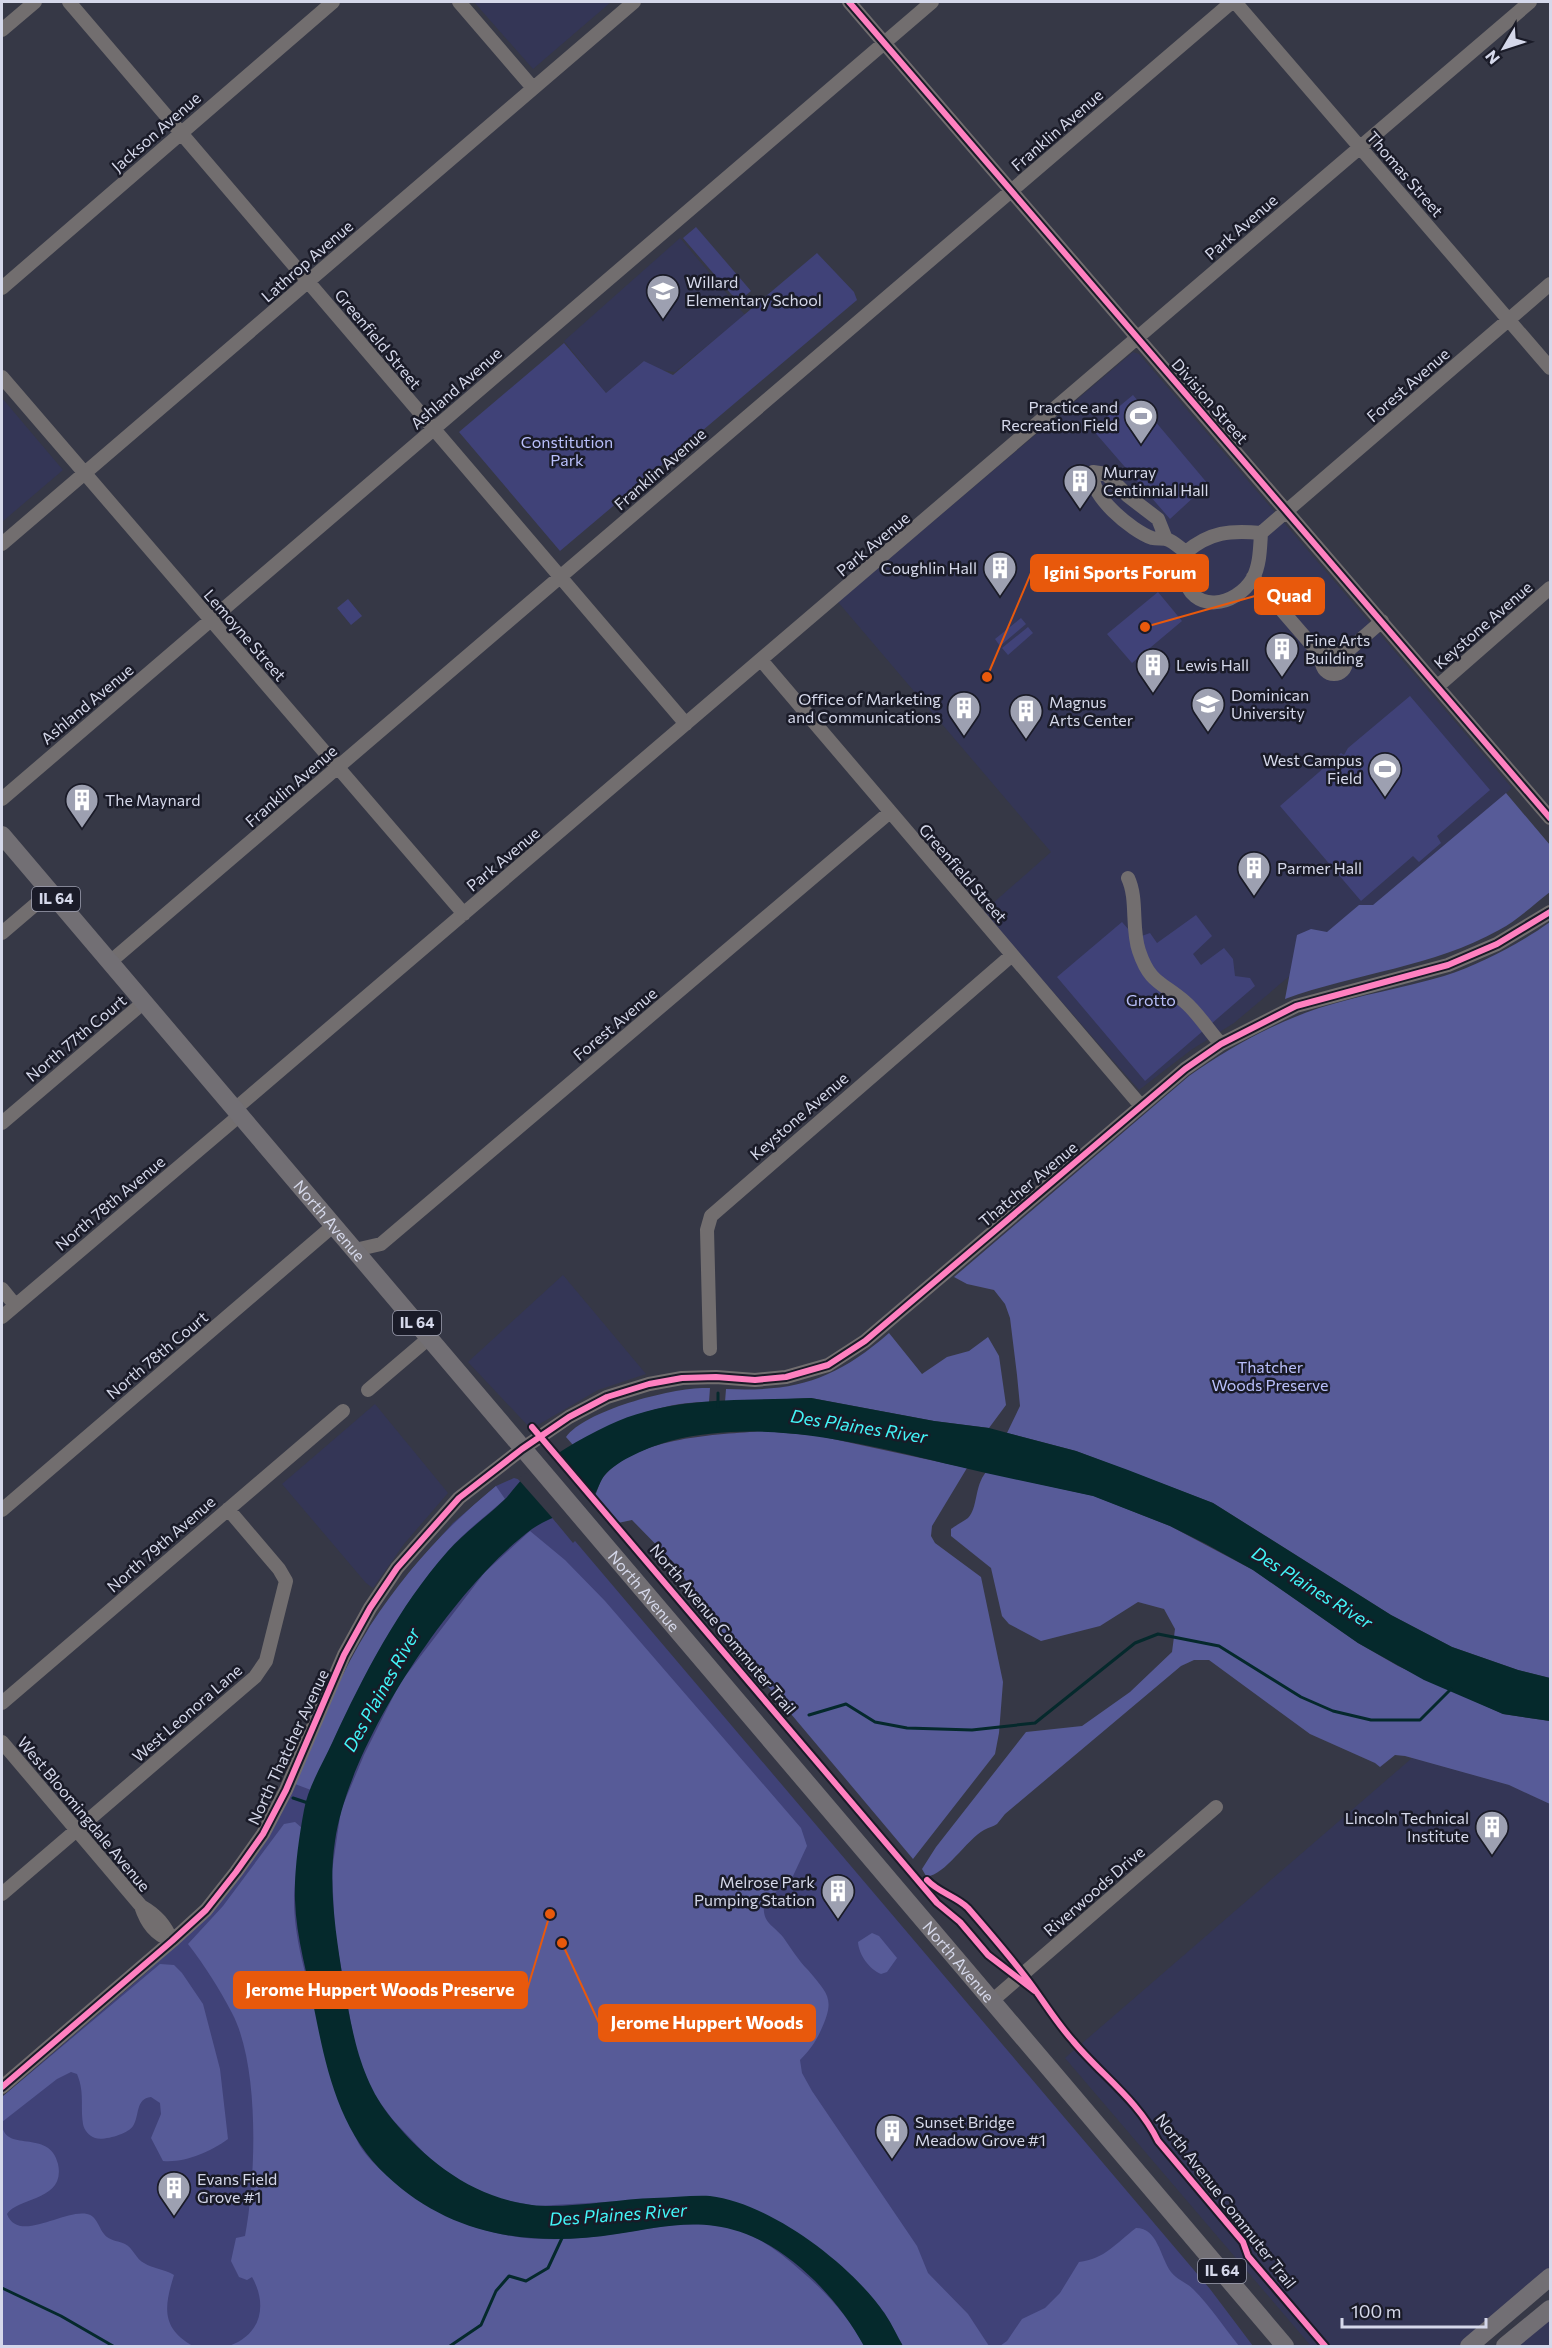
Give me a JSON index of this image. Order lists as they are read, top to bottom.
{
  "streets": {
    "main road": ["IL 64", "North Avenue"],
    "street": [
      "Franklin Avenue",
      "Jackson Avenue",
      "Thomas Street",
      "Park Avenue",
      "Lathrop Avenue",
      "Greenfield Street",
      "Forest Avenue",
      "Ashland Avenue",
      "Division Street",
      "Keystone Avenue",
      "Lemoyne Street",
      "North 77th Court",
      "Thatcher Avenue",
      "North 78th Avenue",
      "North 78th Court",
      "North 79th Avenue",
      "West Leonora Lane",
      "North Thatcher Avenue",
      "West Bloomingdale Avenue",
      "Riverwoods Drive"
    ],
    "cycle path": ["North Avenue Commuter Trail"]
  },
  "crossings": [
    ["Franklin Avenue", "Thomas Street"],
    ["Franklin Avenue", "Greenfield Street"],
    ["Franklin Avenue", "Division Street"],
    ["Franklin Avenue", "Lemoyne Street"],
    ["Franklin Avenue", "North Avenue"],
    ["Jackson Avenue", "Greenfield Street"],
    ["Thomas Street", "Park Avenue"],
    ["Thomas Street", "Forest Avenue"],
    ["Park Avenue", "Greenfield Street"],
    ["Park Avenue", "Division Street"],
    ["Park Avenue", "Lemoyne Street"],
    ["Park Avenue", "North 78th Avenue"],
    ["Park Avenue", "North Avenue"],
    ["Lathrop Avenue", "Greenfield Street"],
    ["Lathrop Avenue", "Lemoyne Street"],
    ["Greenfield Street", "Forest Avenue"],
    ["Greenfield Street", "Ashland Avenue"],
    ["Greenfield Street", "Keystone Avenue"],
    ["Greenfield Street", "Thatcher Avenue"],
    ["Forest Avenue", "Division Street"],
    ["Forest Avenue", "North Avenue"],
    ["Ashland Avenue", "Division Street"],
    ["Ashland Avenue", "Lemoyne Street"],
    ["Division Street", "Keystone Avenue"],
    ["North 77th Court", "North Avenue"],
    ["Thatcher Avenue", "North Avenue"],
    ["Thatcher Avenue", "North Thatcher Avenue"],
    ["North 78th Avenue", "North Avenue"],
    ["North Avenue", "North 78th Court"],
    ["North Avenue", "North Thatcher Avenue"],
    ["North Avenue", "Riverwoods Drive"],
    ["North 79th Avenue", "West Leonora Lane"],
    ["West Leonora Lane", "West Bloomingdale Avenue"],
    ["North Thatcher Avenue", "West Bloomingdale Avenue"]
  ],
  "water": ["Des Plaines River"],
  "parks": ["Constitution Park", "Grotto", "Thatcher Woods Preserve"],
  "places": {
    "school or university": ["Willard Elementary School", "Dominican University"],
    "sports": ["Practice and Recreation Field", "West Campus Field"],
    "building": [
      "Murray Centinnial Hall",
      "Coughlin Hall",
      "Fine Arts Building",
      "Lewis Hall",
      "Office of Marketing and Communications",
      "Magnus Arts Center",
      "The Maynard",
      "Parmer Hall",
      "Lincoln Technical Institute",
      "Melrose Park Pumping Station",
      "Sunset Bridge Meadow Grove #1",
      "Evans Field Grove #1"
    ],
    "other": [
      "Quad",
      "Igini Sports Forum",
      "Jerome Huppert Woods Preserve",
      "Jerome Huppert Woods"
    ]
  },
  "scale_bar": "100 m",
  "north": "bottom left"
}
